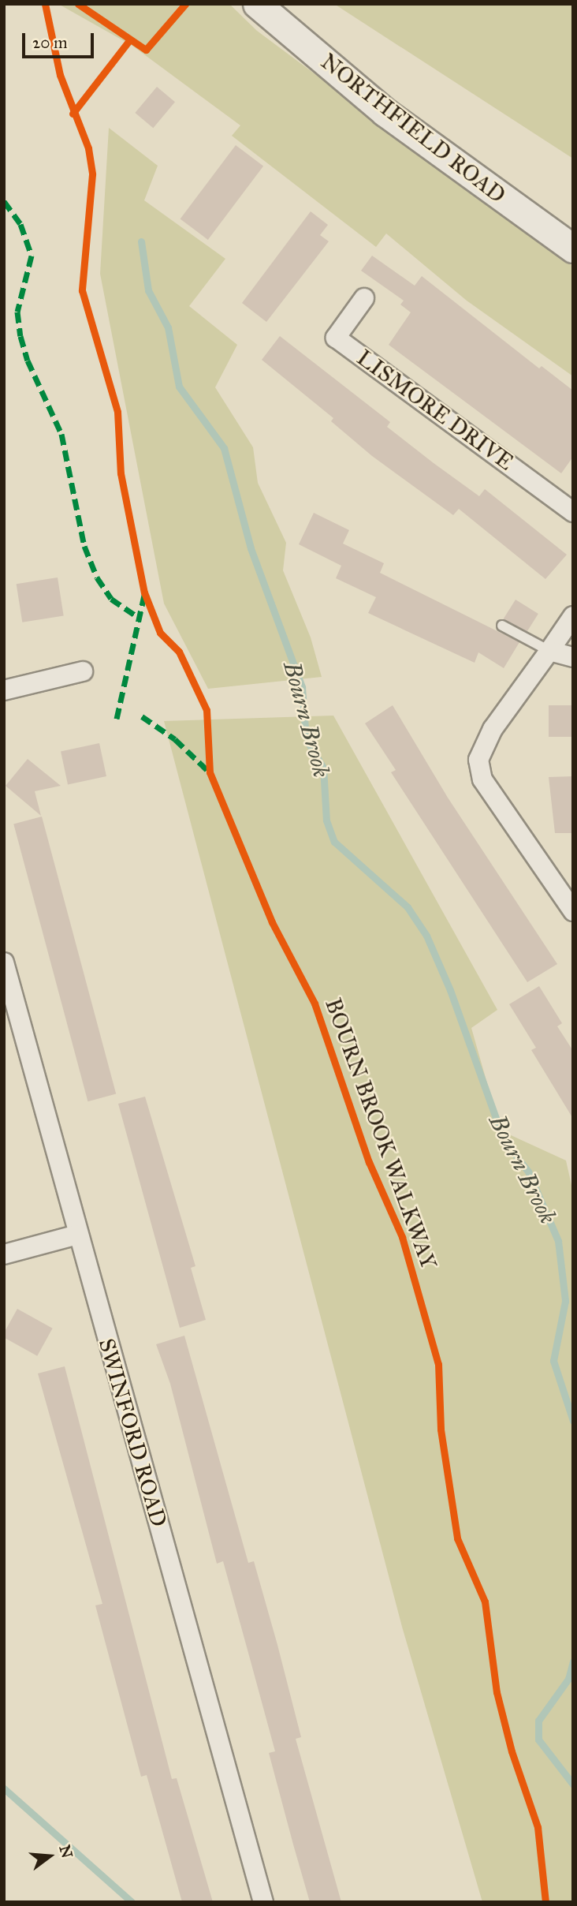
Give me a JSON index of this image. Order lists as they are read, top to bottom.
{
  "streets": {
    "street": ["NORTHFIELD ROAD", "LISMORE DRIVE", "SWINFORD ROAD"],
    "cycle path": ["BOURN BROOK WALKWAY"]
  },
  "water": ["Bourn Brook"],
  "scale_bar": "20 m",
  "north": "right"
}
